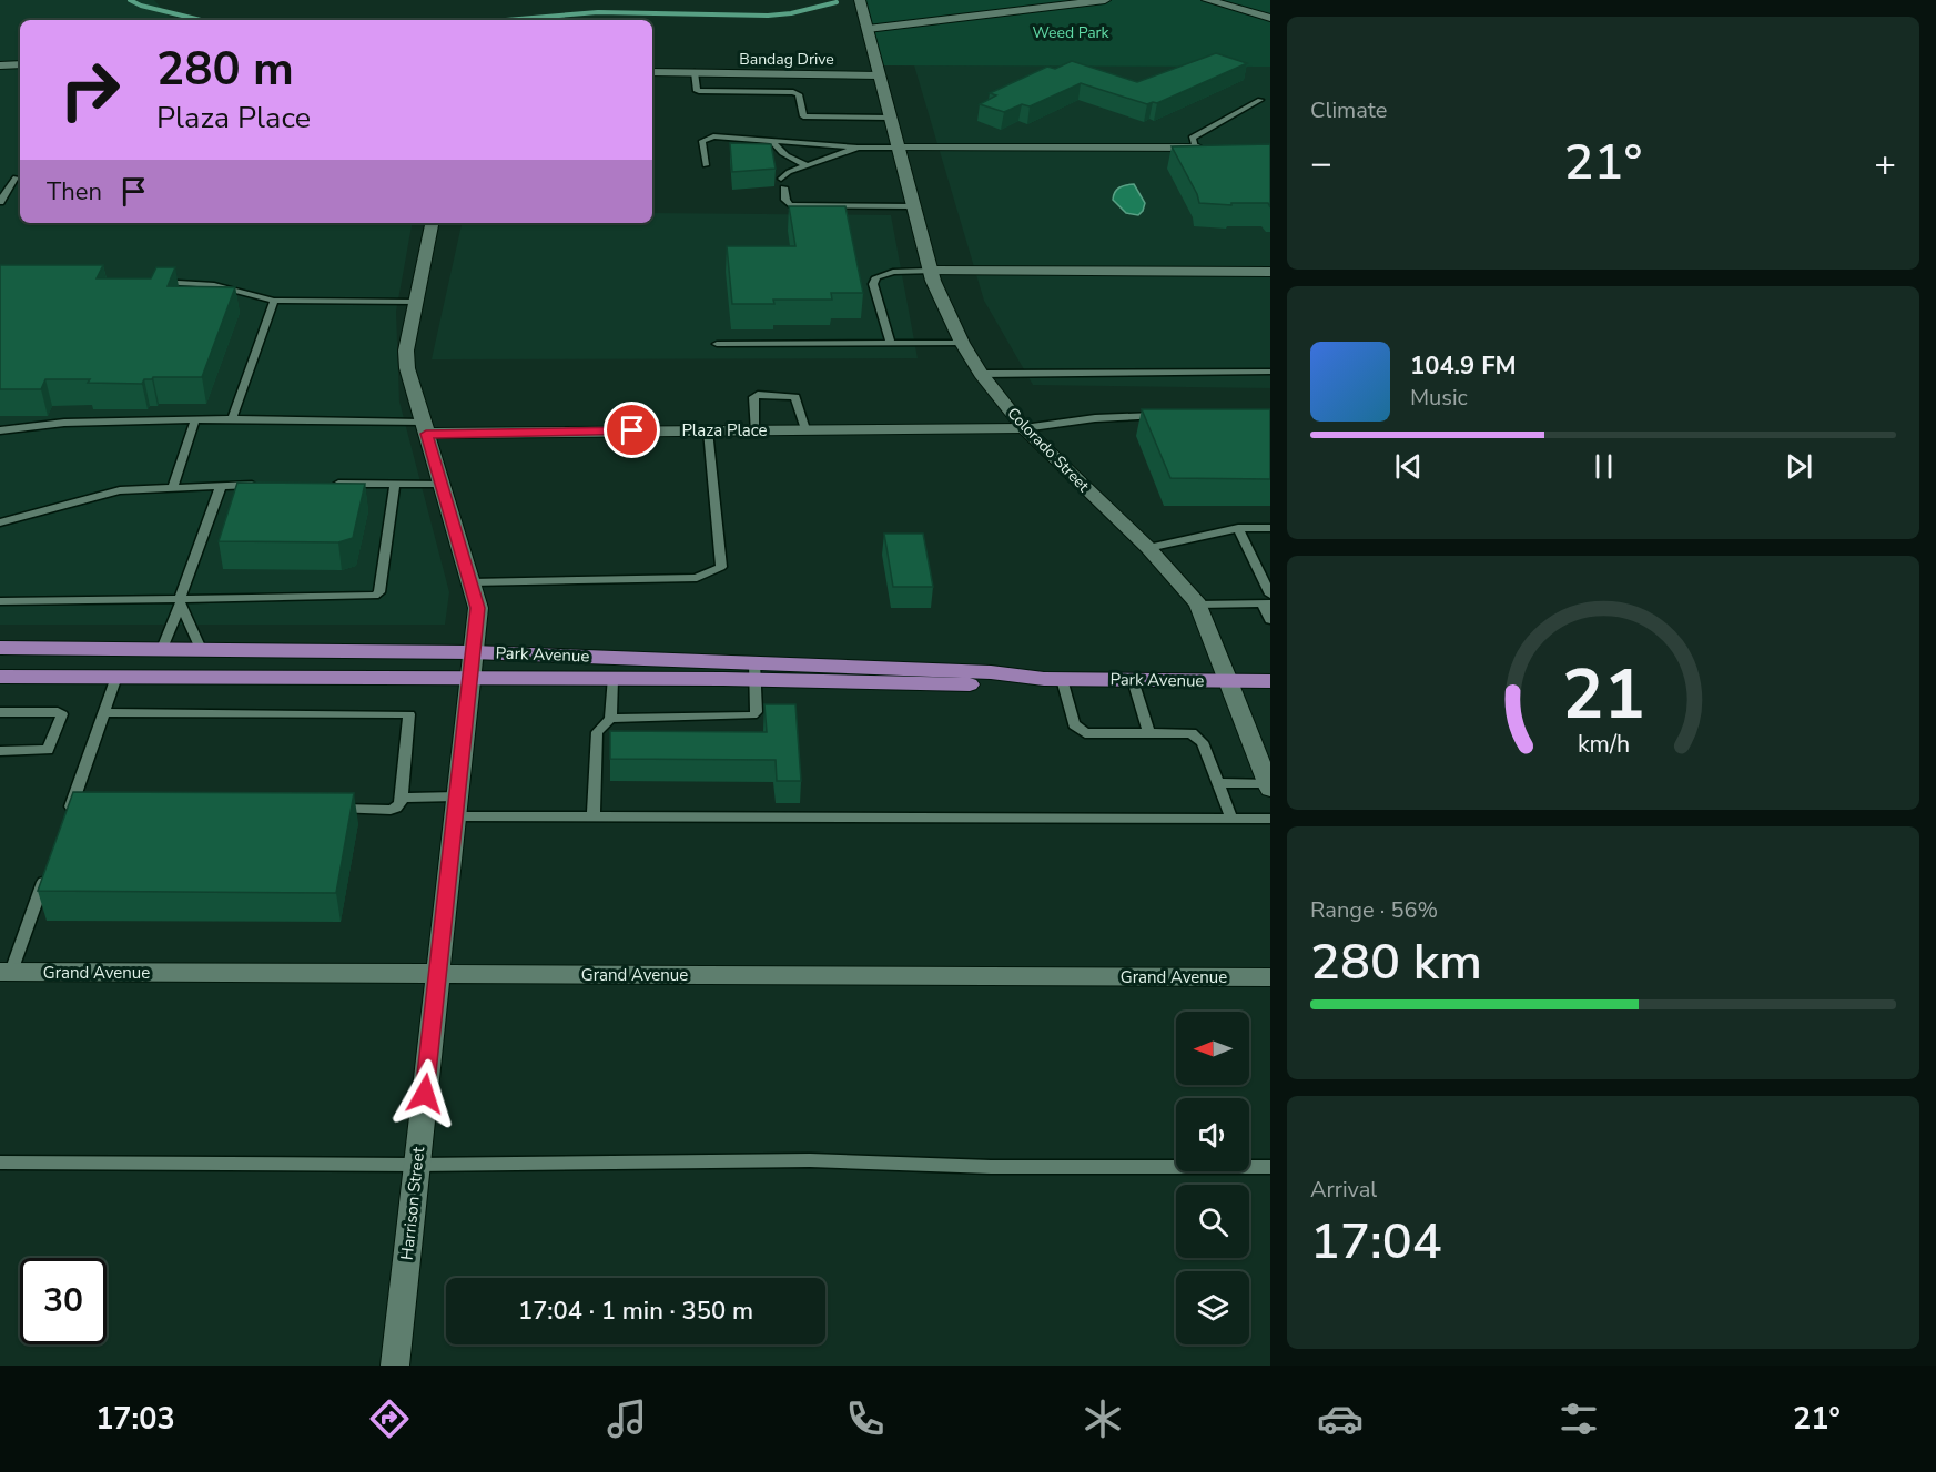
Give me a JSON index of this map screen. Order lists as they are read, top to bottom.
{
  "streets": {
    "main road": ["Park Avenue"],
    "street": [
      "Bandag Drive",
      "Plaza Place",
      "Colorado Street",
      "Grand Avenue",
      "Harrison Street"
    ]
  },
  "crossings": [
    ["Bandag Drive", "Colorado Street"],
    ["Plaza Place", "Colorado Street"],
    ["Plaza Place", "Harrison Street"],
    ["Colorado Street", "Park Avenue"],
    ["Park Avenue", "Harrison Street"],
    ["Grand Avenue", "Harrison Street"]
  ],
  "parks": ["Weed Park"],
  "north": "left",
  "page": {
    "tile": [
      "Climate",
      ["Range · 56%", "280 km"],
      ["Arrival", "17:04"]
    ],
    "turn": ["280 m", "Plaza Place"],
    "heat": ["−", "21°", "+"],
    "then": "Then",
    "song": ["104.9 FM", "Music"],
    "limit": "30",
    "trip": "17:04 · 1 min · 350 m",
    "tabs": ["17:03", "21°"],
    "gauge": ["21", "km/h"]
  }
}
